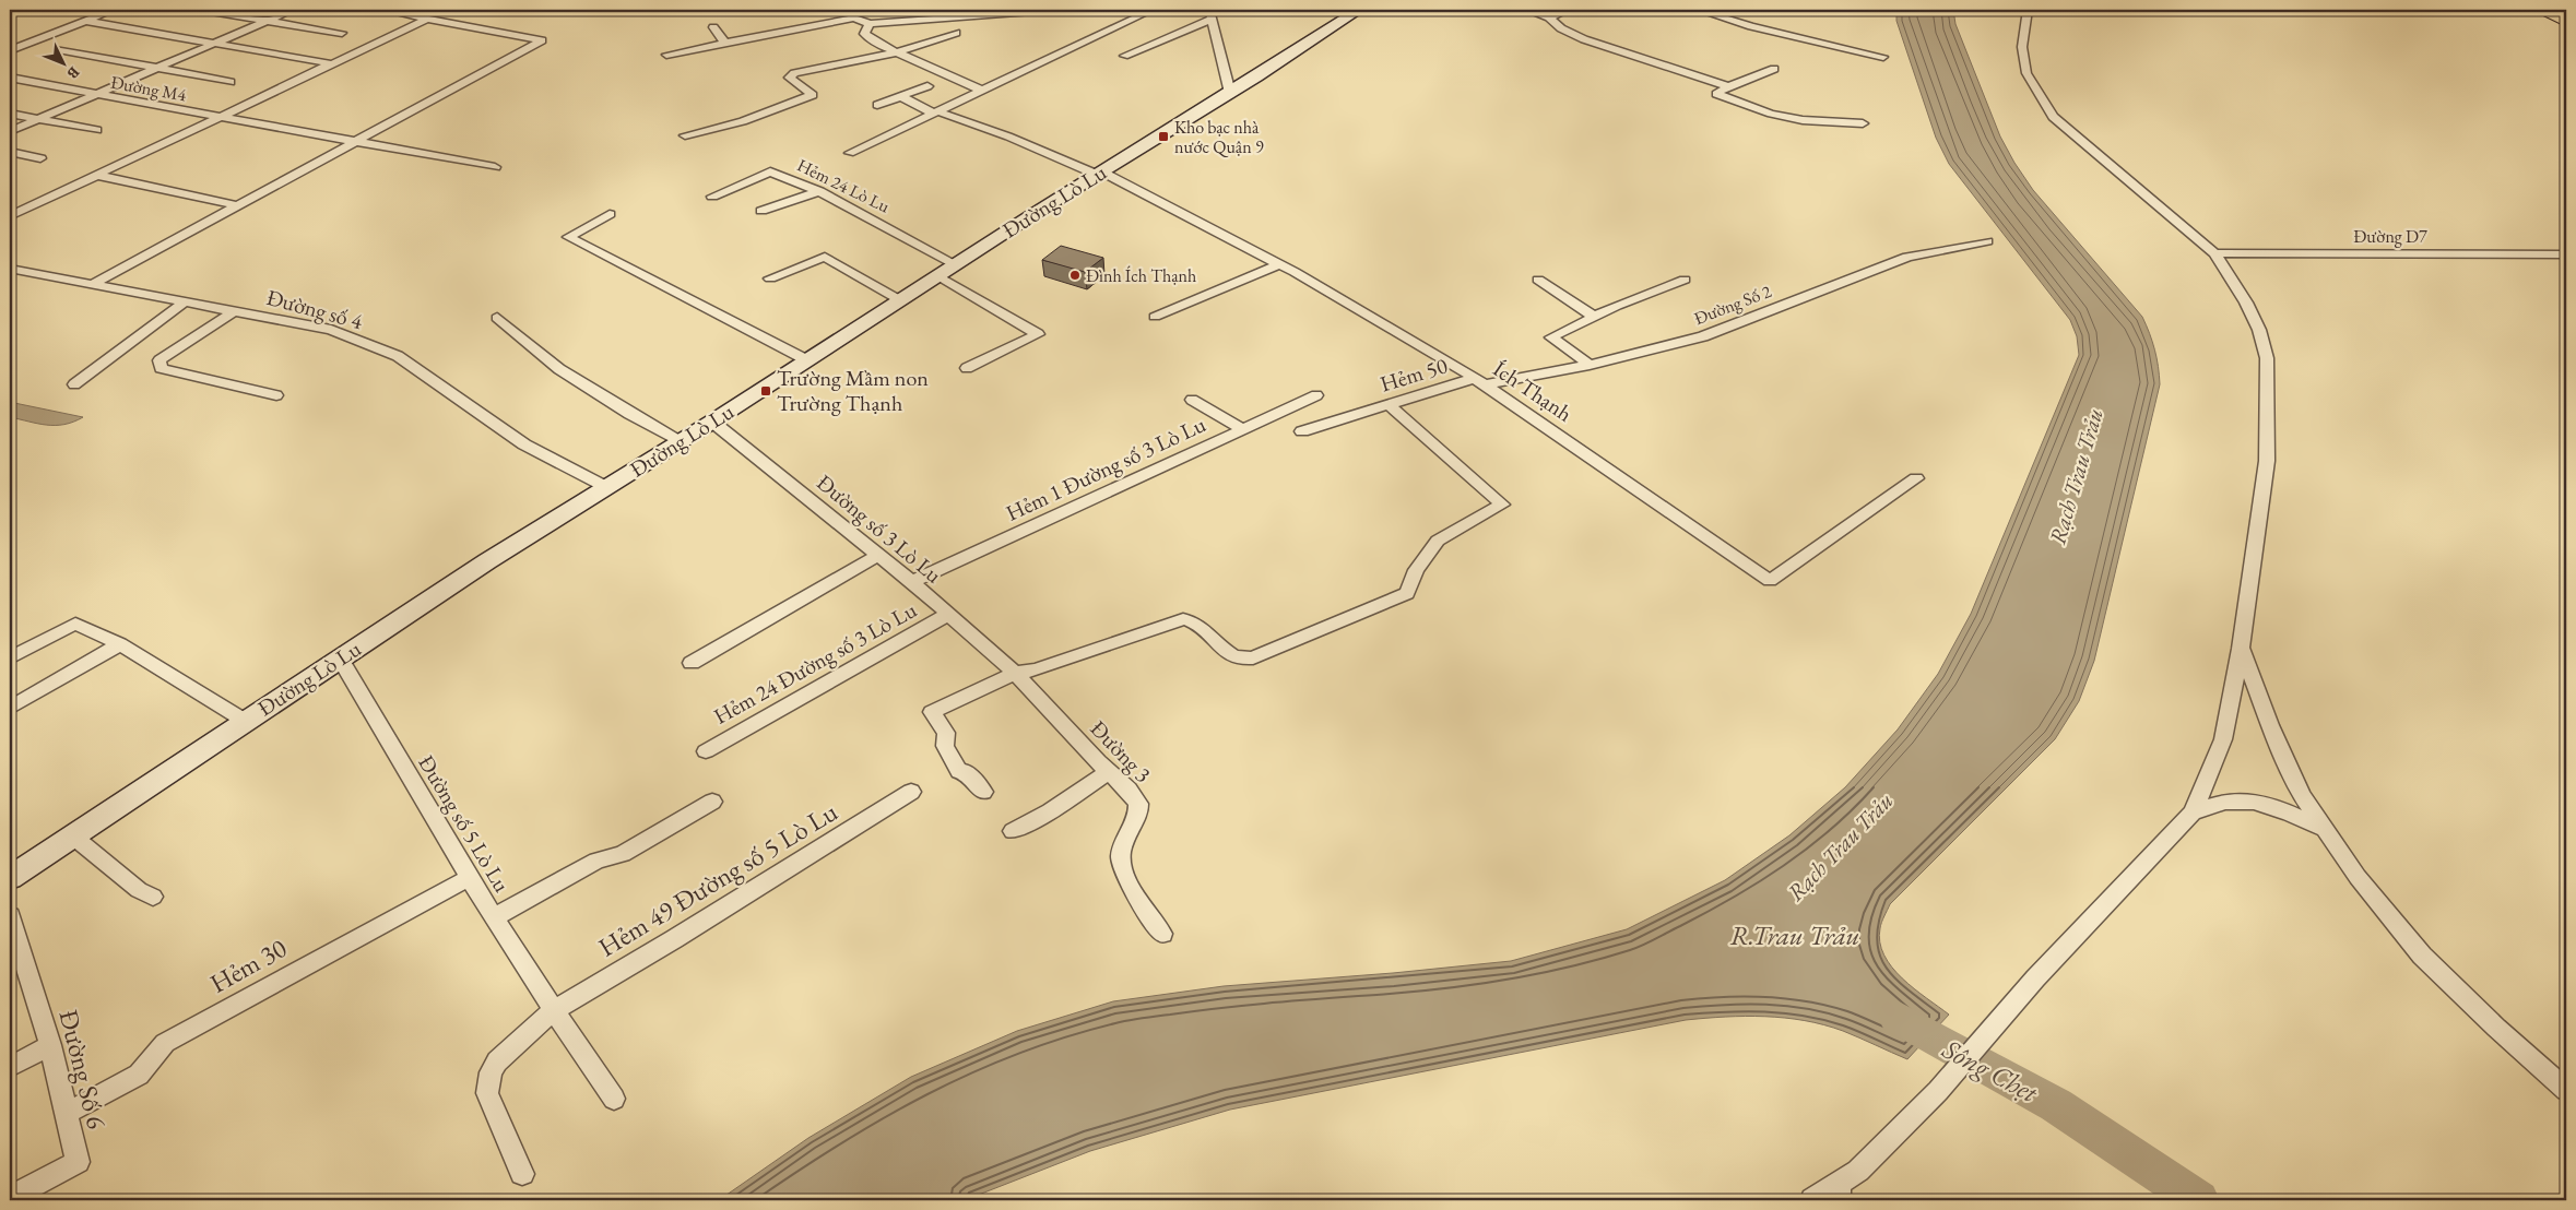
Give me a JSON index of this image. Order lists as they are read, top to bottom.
{
  "streets": {
    "street": [
      "Đường M4",
      "Hẻm 24 Lò Lu",
      "Đường Lò Lu",
      "Đường D7",
      "Đường Số 2",
      "Đường số 4",
      "Hẻm 50",
      "Ích Thạnh",
      "Hẻm 1 Đường số 3 Lò Lu",
      "Đường số 3 Lò Lu",
      "Hẻm 24 Đường số 3 Lò Lu",
      "Đường 3",
      "Đường số 5 Lò Lu",
      "Hẻm 49 Đường số 5 Lò Lu",
      "Hẻm 30",
      "Đường Số 6"
    ]
  },
  "crossings": [
    ["Hẻm 24 Lò Lu", "Đường Lò Lu"],
    ["Đường Lò Lu", "Đường số 4"],
    ["Đường Lò Lu", "Ích Thạnh"],
    ["Đường Lò Lu", "Đường số 3 Lò Lu"],
    ["Đường Lò Lu", "Đường số 5 Lò Lu"],
    ["Đường Số 2", "Hẻm 50"],
    ["Đường Số 2", "Ích Thạnh"],
    ["Hẻm 50", "Ích Thạnh"],
    ["Hẻm 1 Đường số 3 Lò Lu", "Đường số 3 Lò Lu"],
    ["Đường số 3 Lò Lu", "Hẻm 24 Đường số 3 Lò Lu"],
    ["Đường số 3 Lò Lu", "Đường 3"],
    ["Đường số 5 Lò Lu", "Hẻm 49 Đường số 5 Lò Lu"],
    ["Đường số 5 Lò Lu", "Hẻm 30"],
    ["Hẻm 30", "Đường Số 6"]
  ],
  "water": ["Rạch Trau Trảu", "R.Trau Trảu", "Sông Chẹt"],
  "places": {
    "transit": ["Kho bạc nhà nước Quận 9", "Trường Mầm non Trường Thạnh"],
    "other": ["Đình Ích Thạnh"]
  },
  "north": "bottom right"
}
